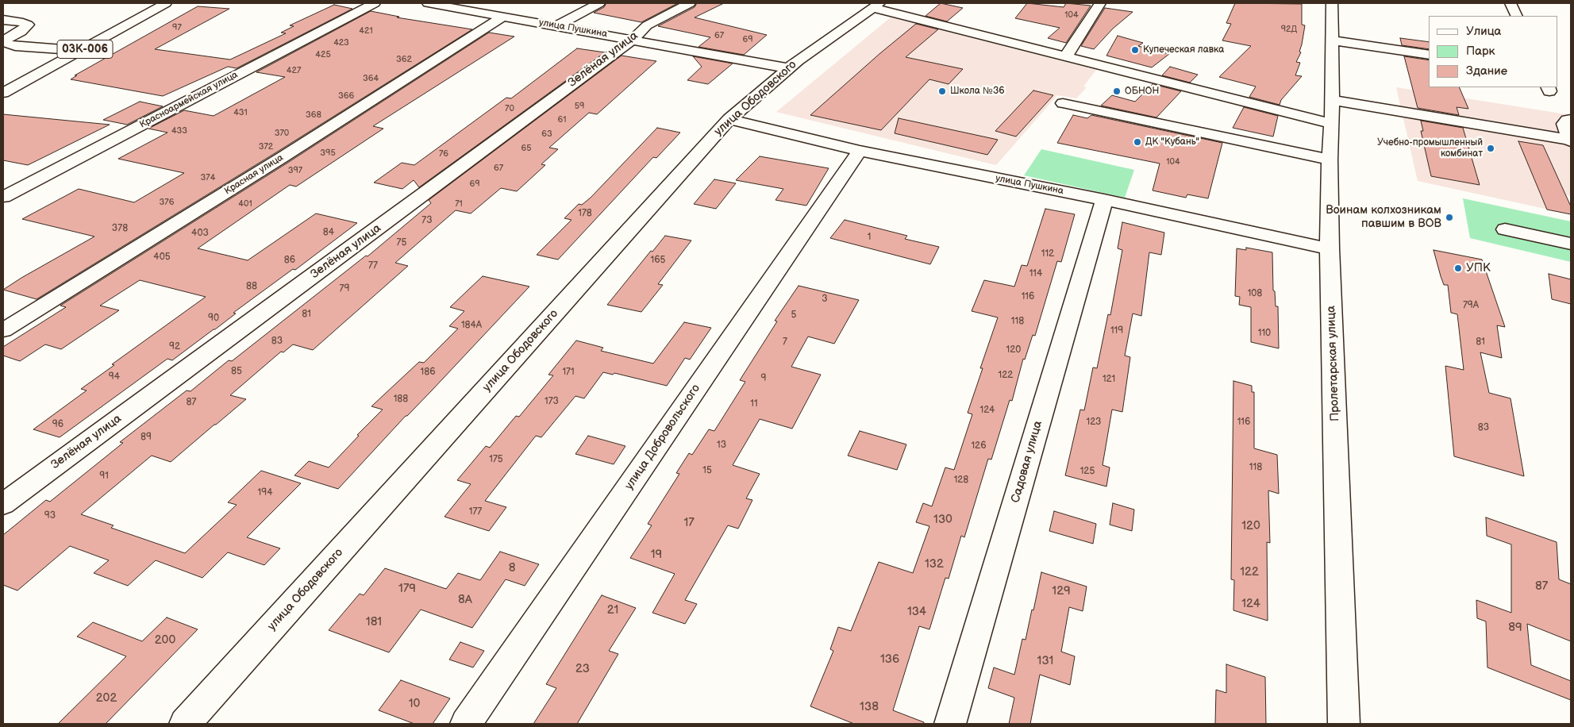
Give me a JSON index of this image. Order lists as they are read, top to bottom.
{
  "streets": {
    "street": [
      "улица Пушкина",
      "03К-006",
      "Зелёная улица",
      "улица Ободовского",
      "Красноармейская улица",
      "Красная улица",
      "Пролетарская улица",
      "улица Добровольского",
      "Садовая улица"
    ]
  },
  "crossings": [
    ["улица Пушкина", "Зелёная улица"],
    ["улица Пушкина", "улица Ободовского"],
    ["улица Пушкина", "Красная улица"],
    ["улица Пушкина", "Пролетарская улица"],
    ["улица Пушкина", "улица Добровольского"],
    ["улица Пушкина", "Садовая улица"]
  ],
  "places": [
    "Купеческая лавка",
    "Школа №36",
    "ОБНОН",
    "ДК \"Кубань\"",
    "Учебно-промышленный комбинат",
    "Воинам колхозникам павшим в ВОВ",
    "УПК"
  ],
  "house_numbers": [
    "104",
    "97",
    "92Д",
    "421",
    "67",
    "69",
    "423",
    "425",
    "362",
    "427",
    "364",
    "366",
    "59",
    "70",
    "431",
    "368",
    "61",
    "433",
    "370",
    "63",
    "372",
    "65",
    "395",
    "76",
    "104",
    "67",
    "397",
    "374",
    "69",
    "376",
    "401",
    "71",
    "178",
    "73",
    "378",
    "84",
    "403",
    "1",
    "75",
    "112",
    "405",
    "86",
    "165",
    "77",
    "114",
    "88",
    "79",
    "108",
    "116",
    "3",
    "79А",
    "81",
    "5",
    "90",
    "118",
    "184А",
    "119",
    "110",
    "83",
    "7",
    "81",
    "92",
    "120",
    "85",
    "186",
    "171",
    "122",
    "94",
    "9",
    "121",
    "188",
    "173",
    "87",
    "11",
    "124",
    "123",
    "116",
    "96",
    "83",
    "89",
    "13",
    "126",
    "175",
    "118",
    "15",
    "125",
    "91",
    "128",
    "194",
    "177",
    "93",
    "130",
    "17",
    "120",
    "19",
    "132",
    "8",
    "122",
    "87",
    "179",
    "129",
    "8А",
    "124",
    "21",
    "134",
    "181",
    "89",
    "200",
    "136",
    "131",
    "23",
    "202",
    "10",
    "138"
  ],
  "legend": ["Улица", "Парк", "Здание"]
}
